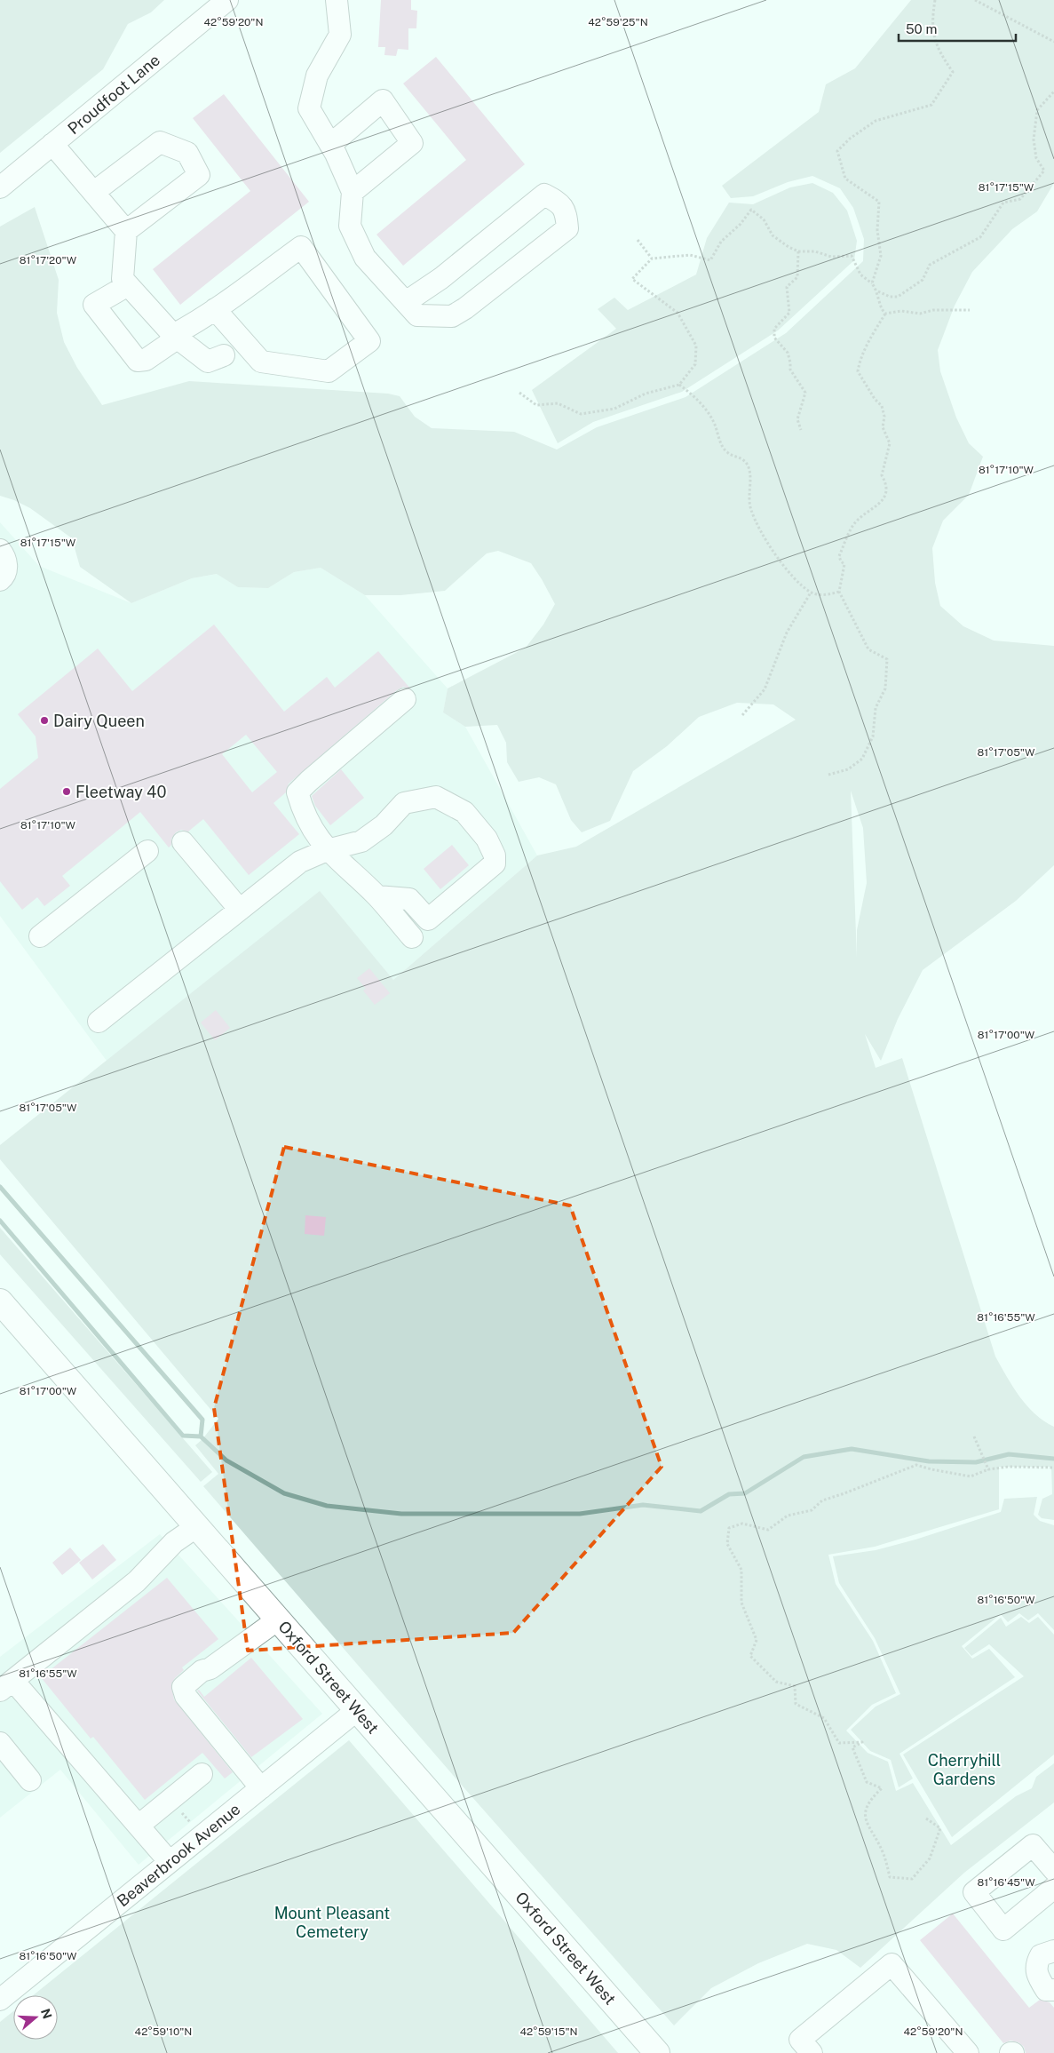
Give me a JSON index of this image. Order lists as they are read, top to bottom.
{
  "streets": {
    "main road": ["Oxford Street West"],
    "street": ["Proudfoot Lane", "Beaverbrook Avenue"]
  },
  "crossings": [
    ["Oxford Street West", "Beaverbrook Avenue"]
  ],
  "parks": ["Cherryhill Gardens", "Mount Pleasant Cemetery"],
  "places": ["Dairy Queen", "Fleetway 40"],
  "scale_bar": "50 m",
  "north": "right",
  "coordinates": [
    "42°59'25\"N",
    "42°59'20\"N",
    "81°17'15\"W",
    "81°17'20\"W",
    "81°17'10\"W",
    "81°17'05\"W",
    "81°17'00\"W",
    "81°16'55\"W",
    "81°16'50\"W",
    "81°16'45\"W",
    "42°59'10\"N",
    "42°59'15\"N"
  ]
}
